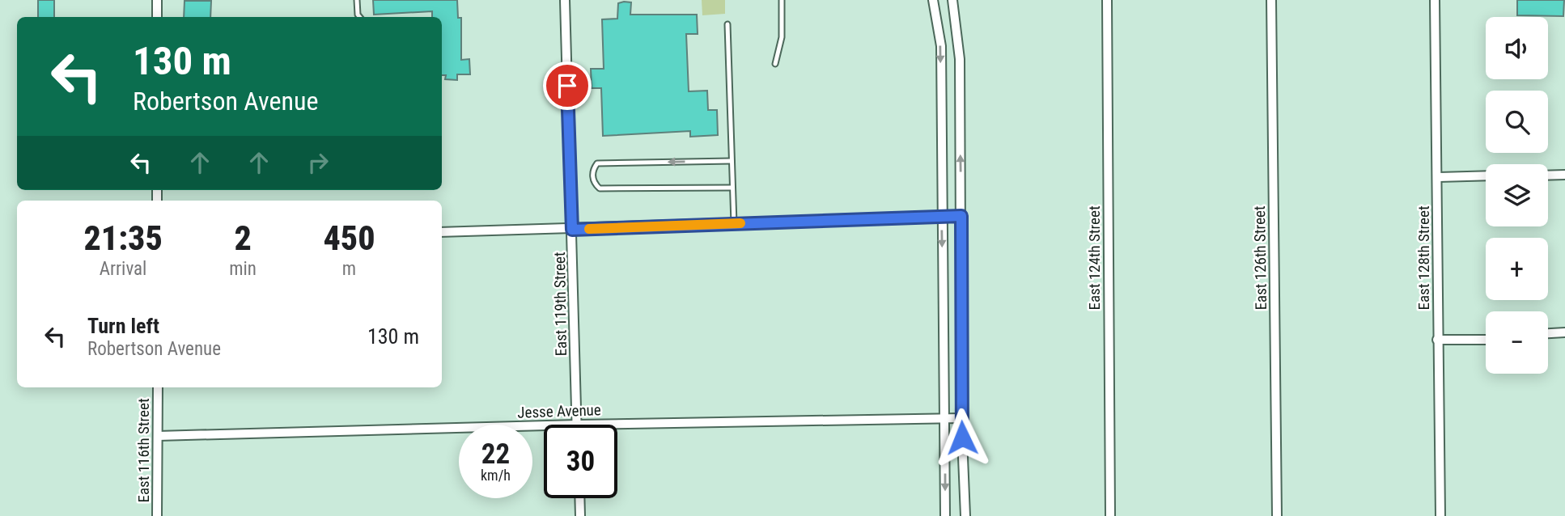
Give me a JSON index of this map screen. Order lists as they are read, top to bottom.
{
  "streets": {
    "street": [
      "East 124th Street",
      "East 126th Street",
      "East 128th Street",
      "East 119th Street",
      "Jesse Avenue",
      "East 116th Street"
    ]
  },
  "crossings": [
    ["East 119th Street", "Jesse Avenue"],
    ["Jesse Avenue", "East 116th Street"]
  ],
  "page": {
    "map_buttons": ["+", "−"],
    "turn": ["130 m", "Robertson Avenue"],
    "eta": [
      "21:35",
      "Arrival",
      "2",
      "min",
      "450",
      "m"
    ],
    "list": [
      {
        "name": "Turn left",
        "note": "Robertson Avenue",
        "value": "130 m"
      }
    ],
    "speed": "22 km/h",
    "limit": "30"
  }
}
